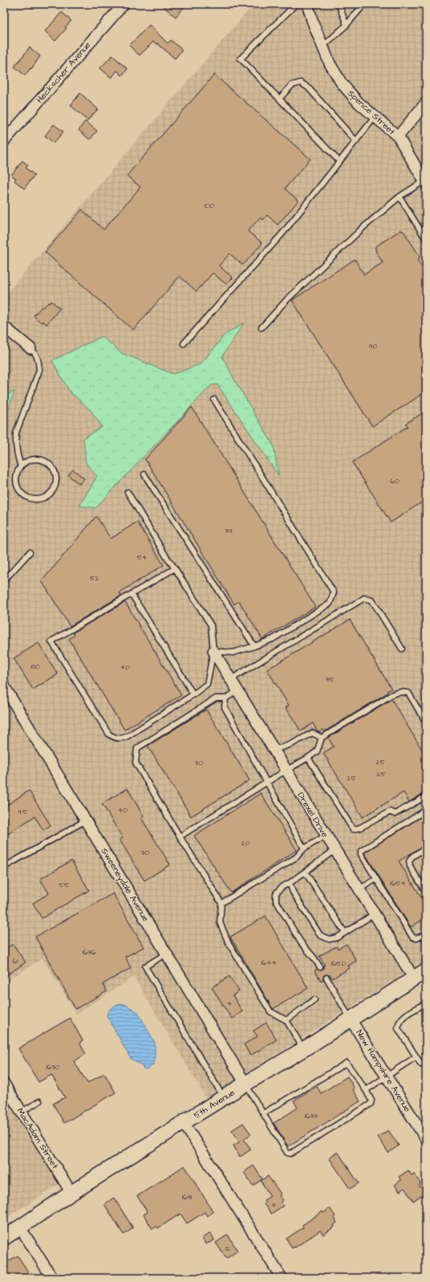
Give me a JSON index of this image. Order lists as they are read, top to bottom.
{
  "streets": {
    "main road": ["5th Avenue"],
    "street": [
      "Heckscher Avenue",
      "Spence Street",
      "Drexel Drive",
      "Sweeneydale Avenue",
      "New Hampshire Avenue",
      "MacAdam Street"
    ]
  },
  "crossings": [
    ["Drexel Drive", "5th Avenue"],
    ["Sweeneydale Avenue", "5th Avenue"],
    ["New Hampshire Avenue", "5th Avenue"],
    ["5th Avenue", "MacAdam Street"]
  ],
  "house_numbers": [
    "100",
    "90",
    "60",
    "39",
    "54",
    "52",
    "80",
    "40",
    "35",
    "25",
    "30",
    "25",
    "25",
    "40",
    "45",
    "20",
    "30",
    "1654",
    "55",
    "1636",
    "61",
    "1644",
    "1650",
    "4",
    "1630",
    "1639",
    "1631",
    "9",
    "12"
  ]
}
